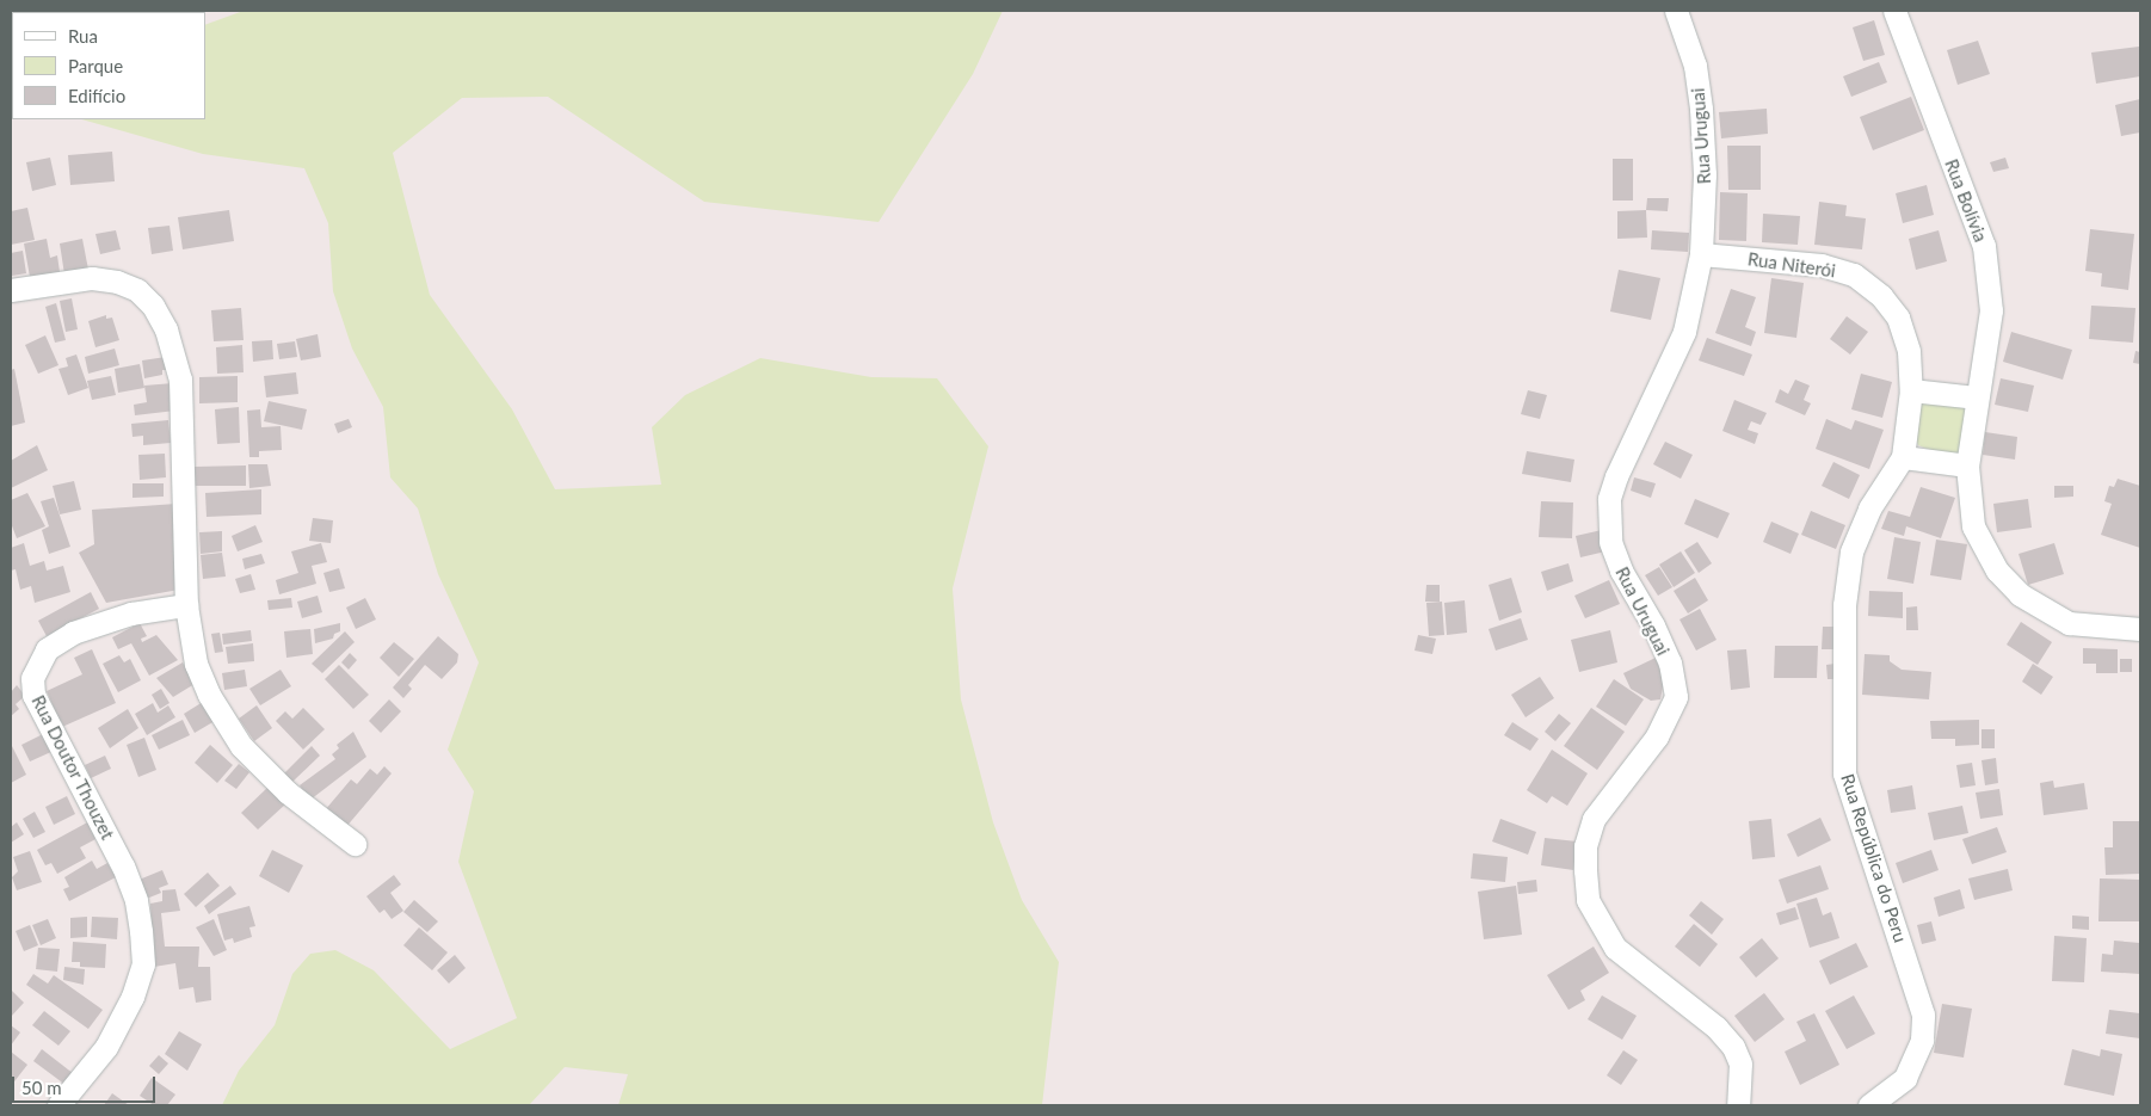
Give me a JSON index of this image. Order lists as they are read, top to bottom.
{
  "streets": {
    "street": [
      "Rua Uruguai",
      "Rua Bolívia",
      "Rua Niterói",
      "Rua Doutor Thouzet",
      "Rua República do Peru"
    ]
  },
  "crossings": [
    ["Rua Uruguai", "Rua Niterói"],
    ["Rua Niterói", "Rua República do Peru"]
  ],
  "legend": ["Rua", "Parque", "Edifício"],
  "scale_bar": "50 m"
}
